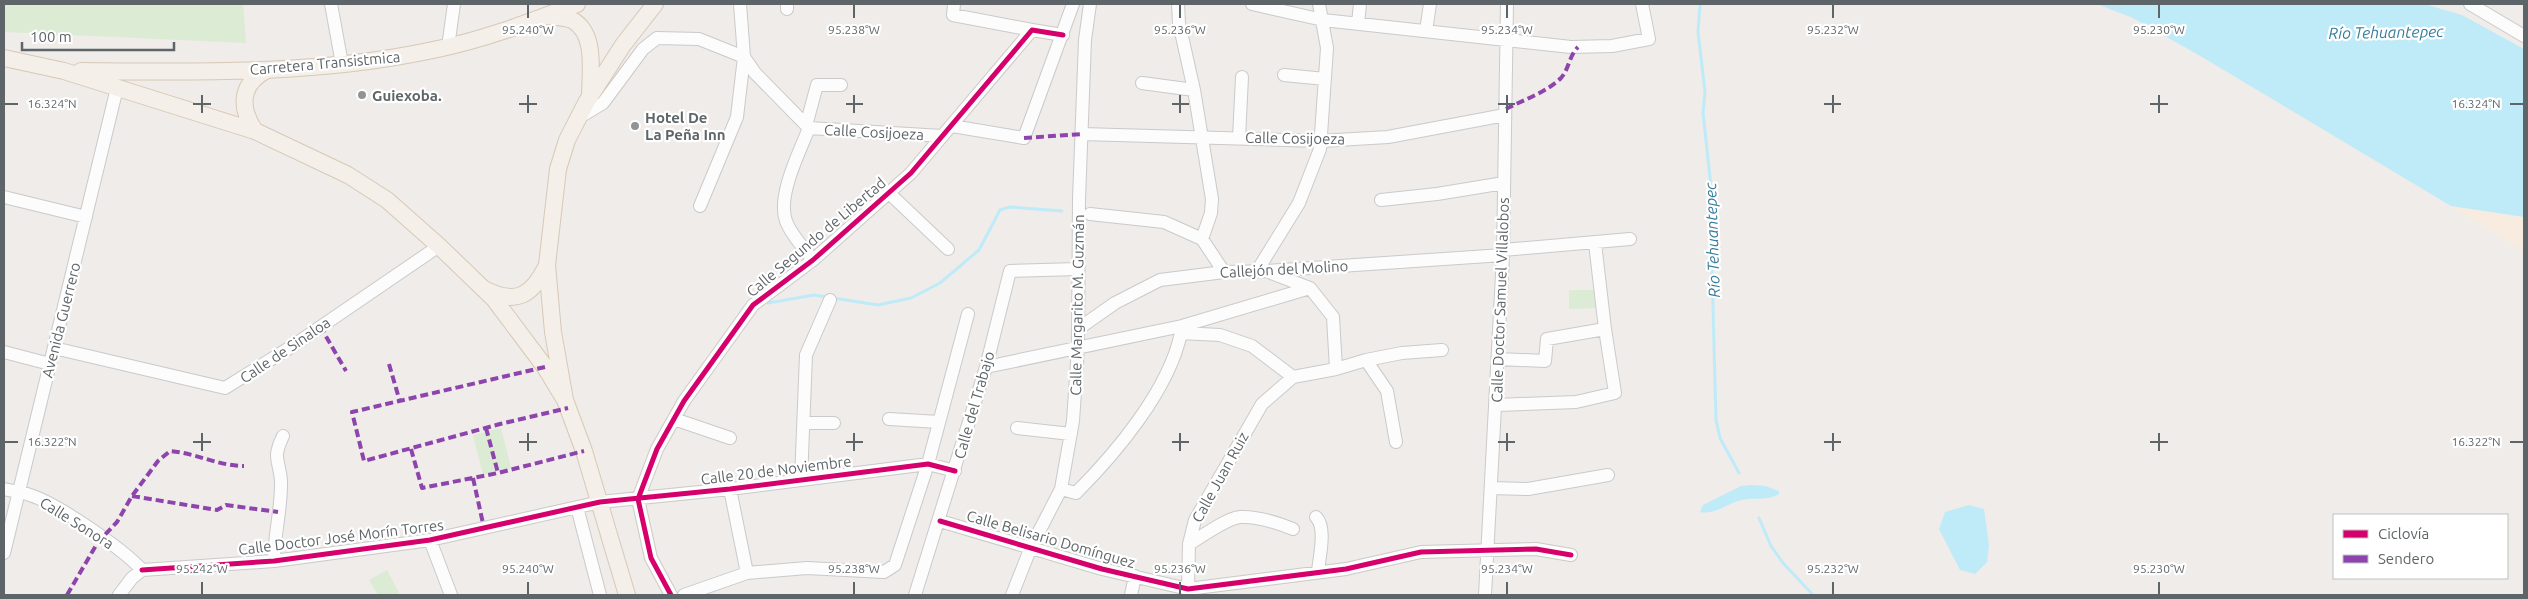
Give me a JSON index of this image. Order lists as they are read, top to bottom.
{
  "streets": {
    "main road": ["Carretera Transistmica"],
    "street": [
      "Calle Cosijoeza",
      "Calle Segundo de Libertad",
      "Callejón del Molino",
      "Calle Doctor Samuel Villalobos",
      "Calle Margarito M. Guzmán",
      "Avenida Guerrero",
      "Calle de Sinaloa",
      "Calle del Trabajo",
      "Calle 20 de Noviembre",
      "Calle Juan Ruiz",
      "Calle Sonora",
      "Calle Doctor José Morín Torres",
      "Calle Belisario Domínguez"
    ]
  },
  "crossings": [
    ["Calle Cosijoeza", "Calle Segundo de Libertad"],
    ["Calle Cosijoeza", "Calle Doctor Samuel Villalobos"],
    ["Calle Cosijoeza", "Calle Margarito M. Guzmán"],
    ["Calle Segundo de Libertad", "Calle 20 de Noviembre"],
    ["Callejón del Molino", "Calle Doctor Samuel Villalobos"],
    ["Callejón del Molino", "Calle Margarito M. Guzmán"],
    ["Calle Doctor Samuel Villalobos", "Calle Belisario Domínguez"],
    ["Calle Margarito M. Guzmán", "Calle del Trabajo"],
    ["Calle Margarito M. Guzmán", "Calle Belisario Domínguez"],
    ["Avenida Guerrero", "Calle de Sinaloa"],
    ["Avenida Guerrero", "Calle Sonora"],
    ["Calle del Trabajo", "Calle 20 de Noviembre"],
    ["Calle del Trabajo", "Calle Belisario Domínguez"],
    ["Calle 20 de Noviembre", "Calle Doctor José Morín Torres"],
    ["Calle Juan Ruiz", "Calle Belisario Domínguez"],
    ["Calle Sonora", "Calle Doctor José Morín Torres"]
  ],
  "water": ["Río Tehuantepec"],
  "places": ["Guiexoba.", "Hotel De La Peña Inn"],
  "legend": ["Ciclovía", "Sendero"],
  "scale_bar": "100 m",
  "coordinates": [
    "95.240°W",
    "95.238°W",
    "95.236°W",
    "95.234°W",
    "95.232°W",
    "95.230°W",
    "16.324°N",
    "16.322°N",
    "95.242°W"
  ]
}
